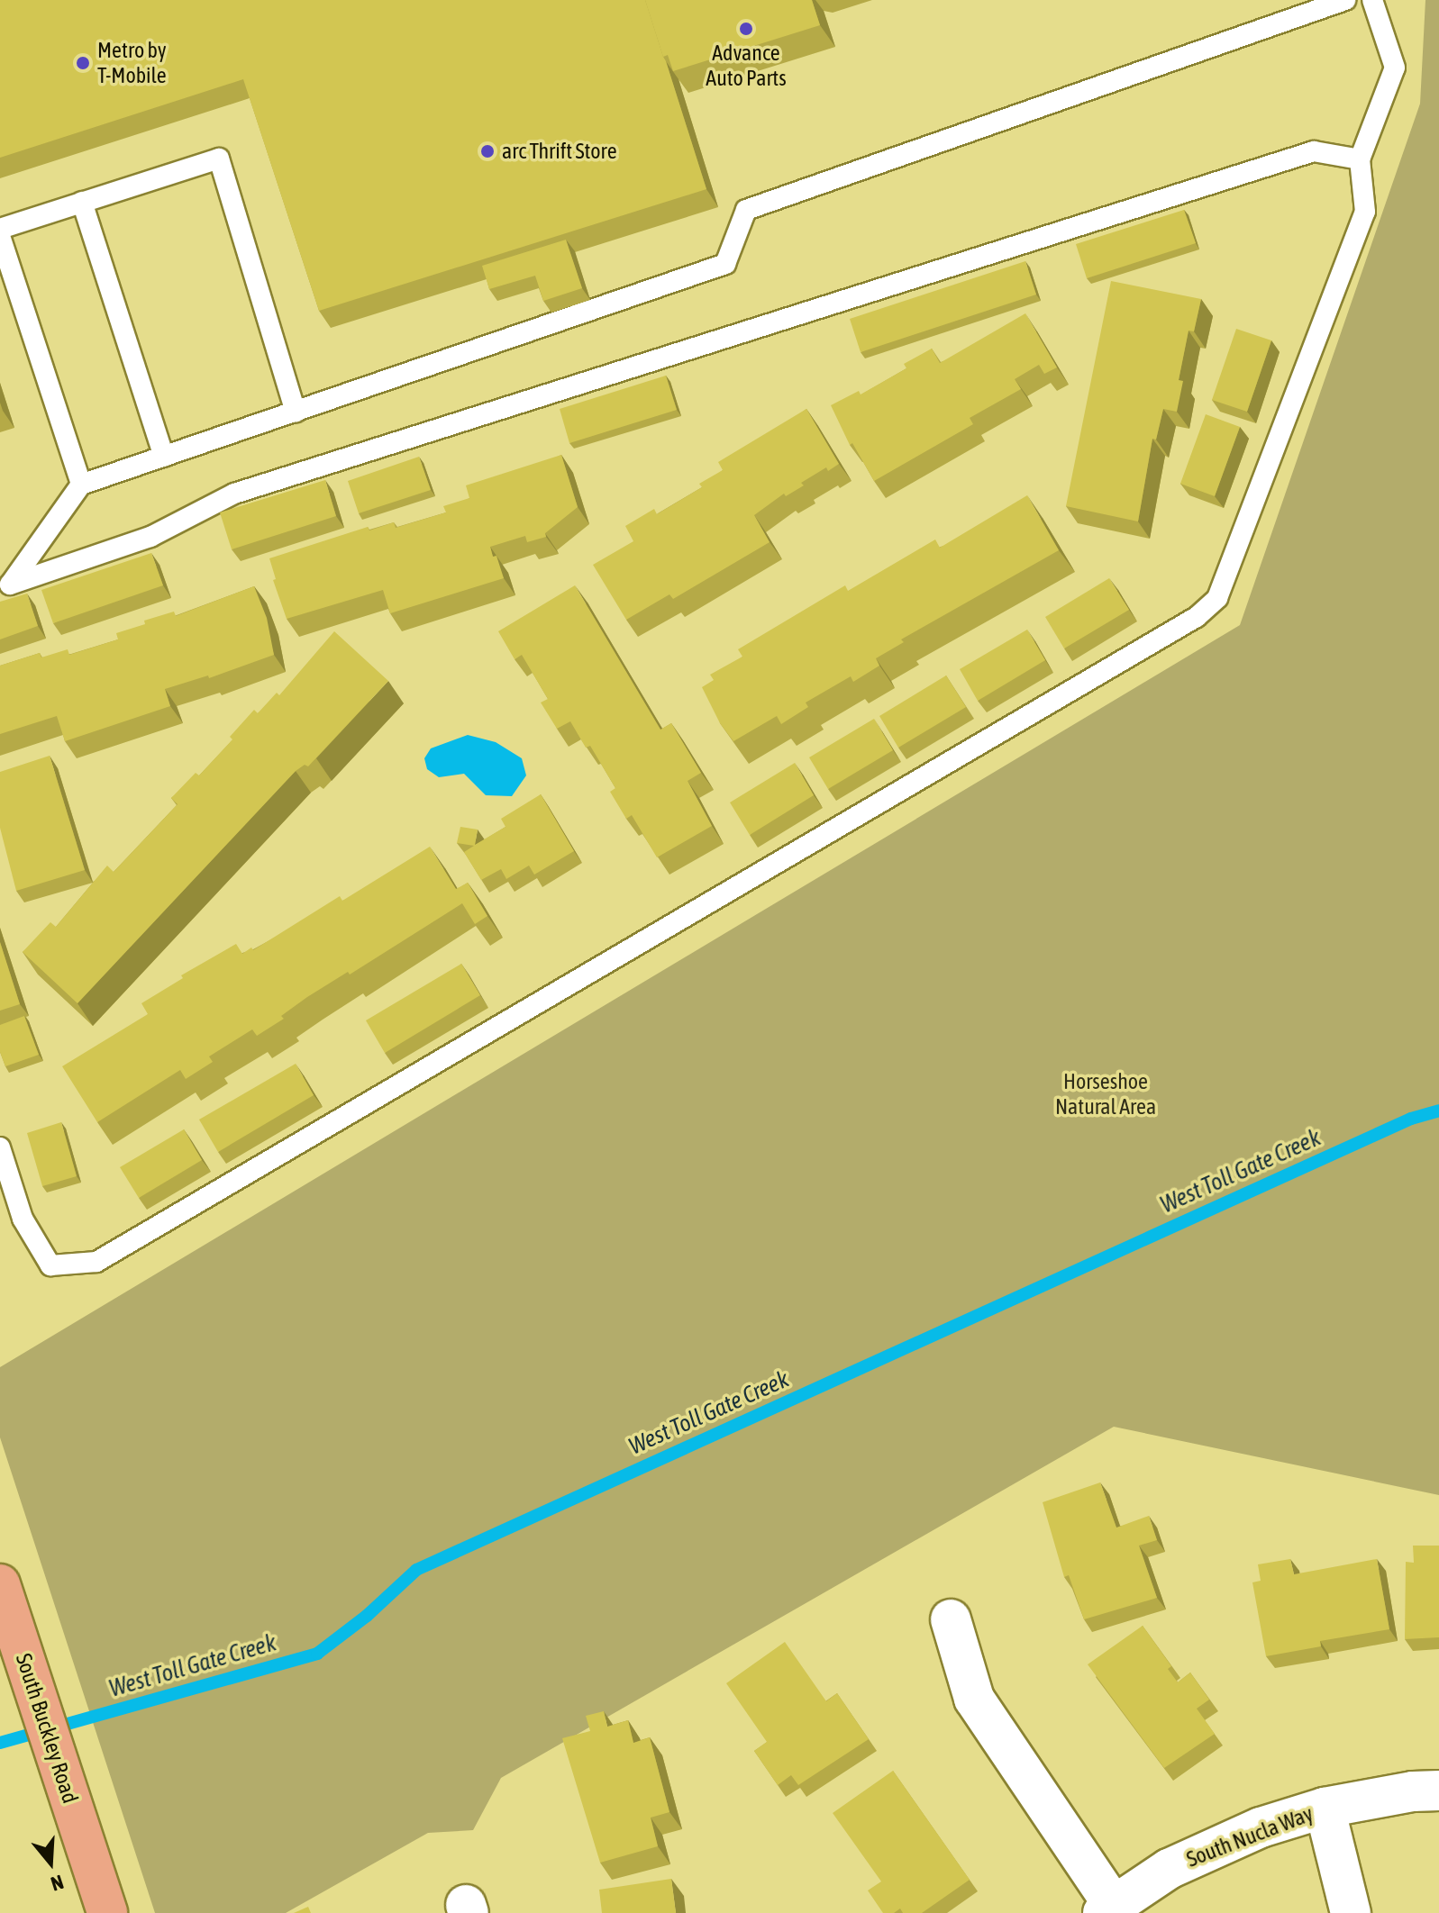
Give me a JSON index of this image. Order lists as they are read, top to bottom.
{
  "streets": {
    "main road": ["South Buckley Road"],
    "street": ["South Nucla Way"]
  },
  "water": ["West Toll Gate Creek"],
  "parks": ["Horseshoe Natural Area"],
  "places": ["Advance Auto Parts", "Metro by T-Mobile", "arc Thrift Store"],
  "north": "bottom"
}
